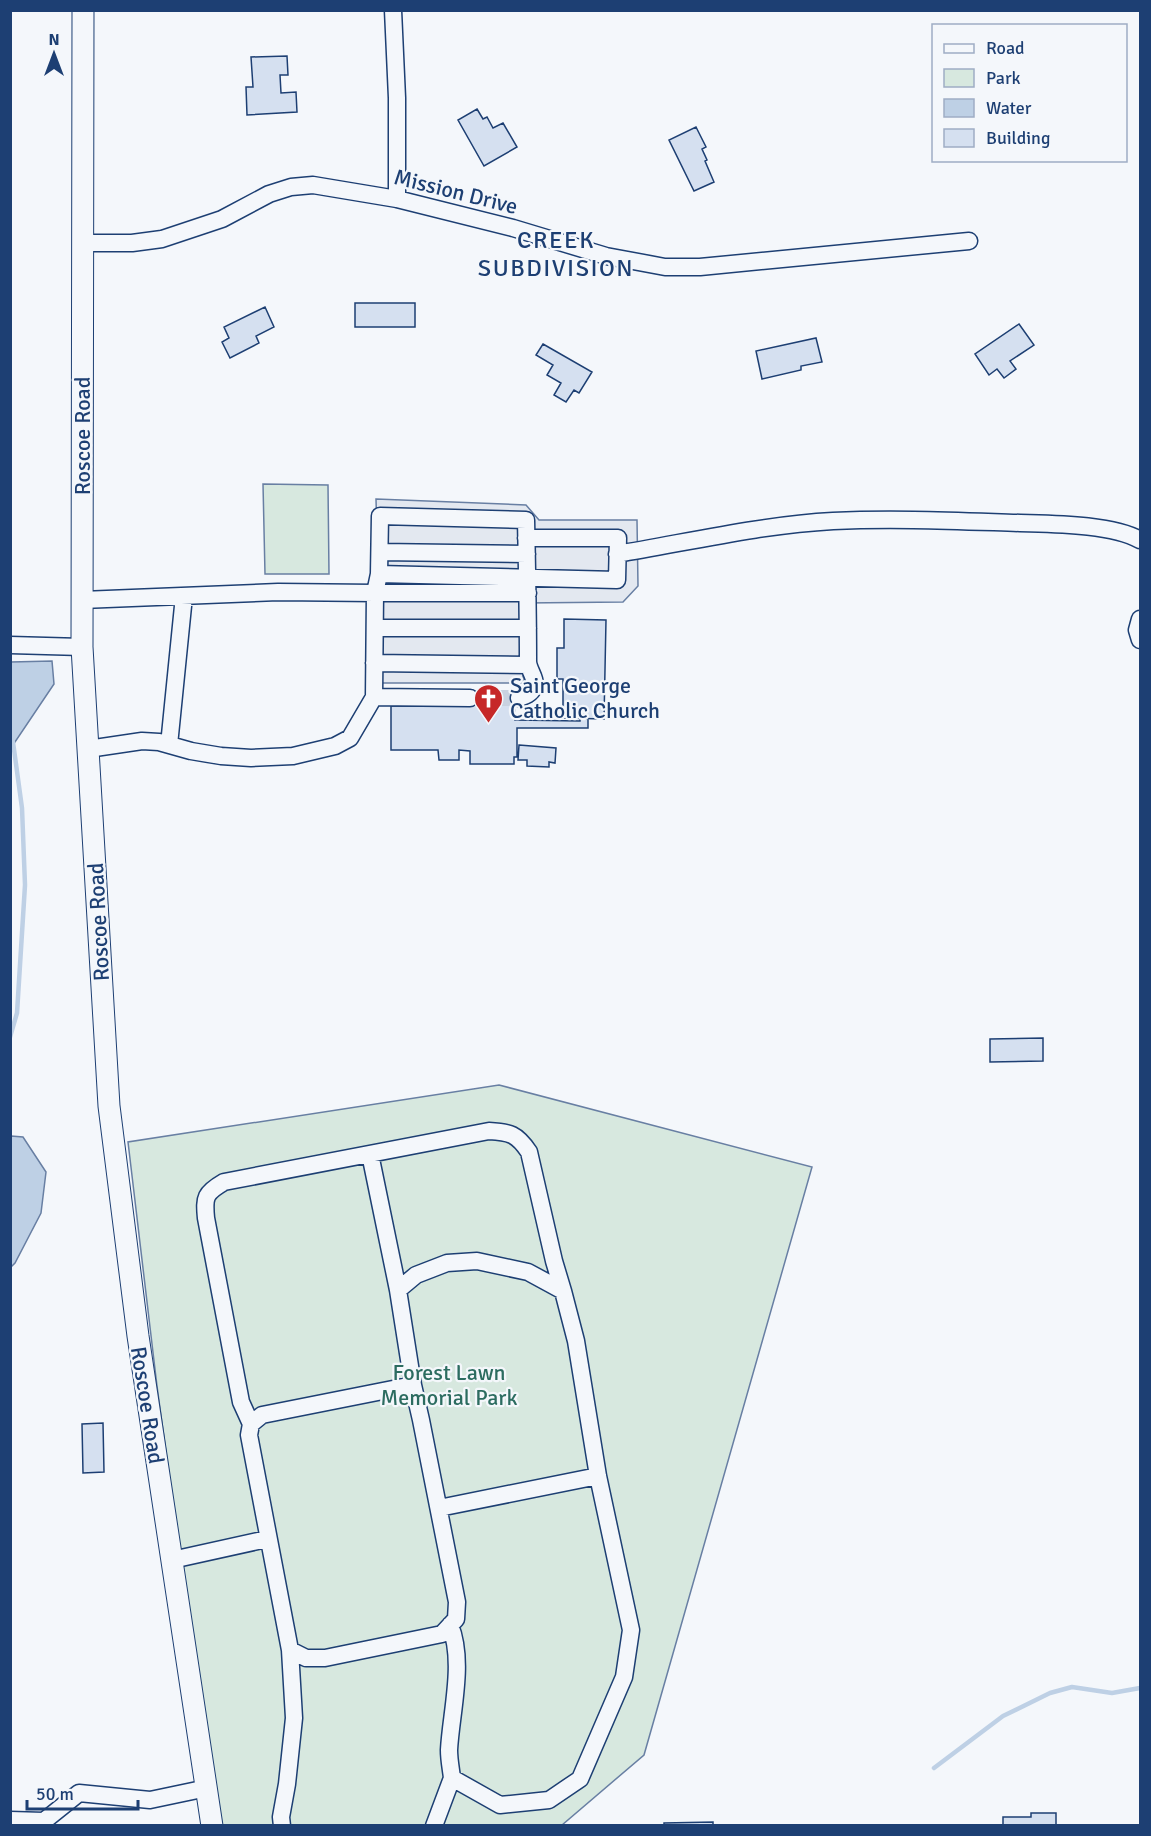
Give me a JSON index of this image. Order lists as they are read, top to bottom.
{
  "streets": {
    "main road": ["Roscoe Road"],
    "street": ["Mission Drive"]
  },
  "crossings": [
    ["Mission Drive", "Roscoe Road"]
  ],
  "districts": ["CREEK SUBDIVISION"],
  "parks": ["Forest Lawn Memorial Park"],
  "places": {
    "church": ["Saint George Catholic Church"]
  },
  "legend": [
    "Road",
    "Park",
    "Water",
    "Building"
  ],
  "scale_bar": "50 m",
  "north": "top"
}
